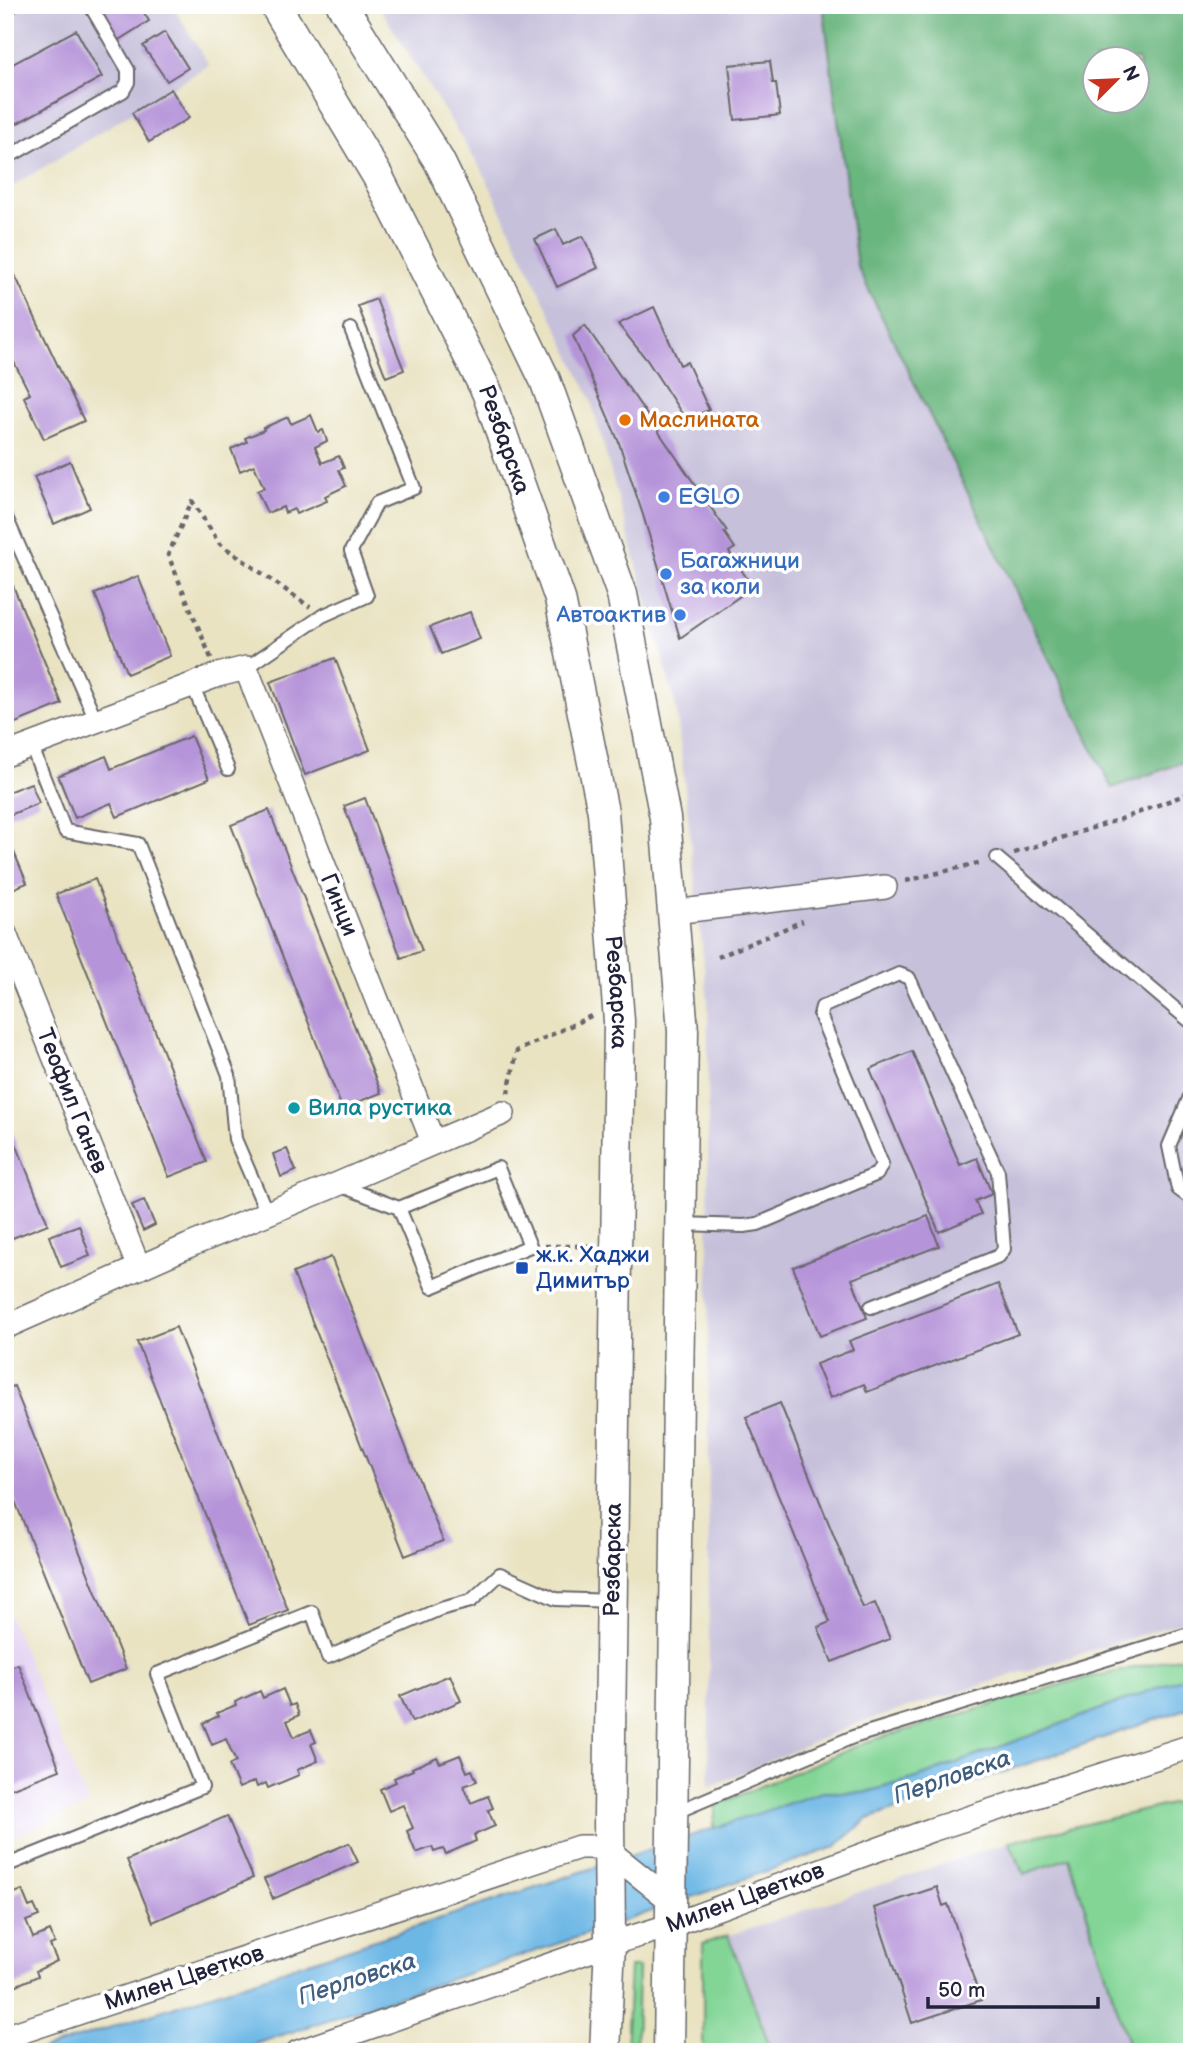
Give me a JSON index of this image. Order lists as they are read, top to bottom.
{
  "streets": {
    "street": [
      "Резбарска",
      "Гинци",
      "Теофил Ганев",
      "Милен Цветков"
    ]
  },
  "crossings": [
    ["Резбарска", "Милен Цветков"]
  ],
  "water": ["Перловска"],
  "places": {
    "other": [
      "Маслината",
      "EGLO",
      "Багажници за коли",
      "Автоактив",
      "Вила рустика"
    ],
    "transit": ["ж.к. Хаджи Димитър"]
  },
  "scale_bar": "50 m",
  "north": "top right"
}
